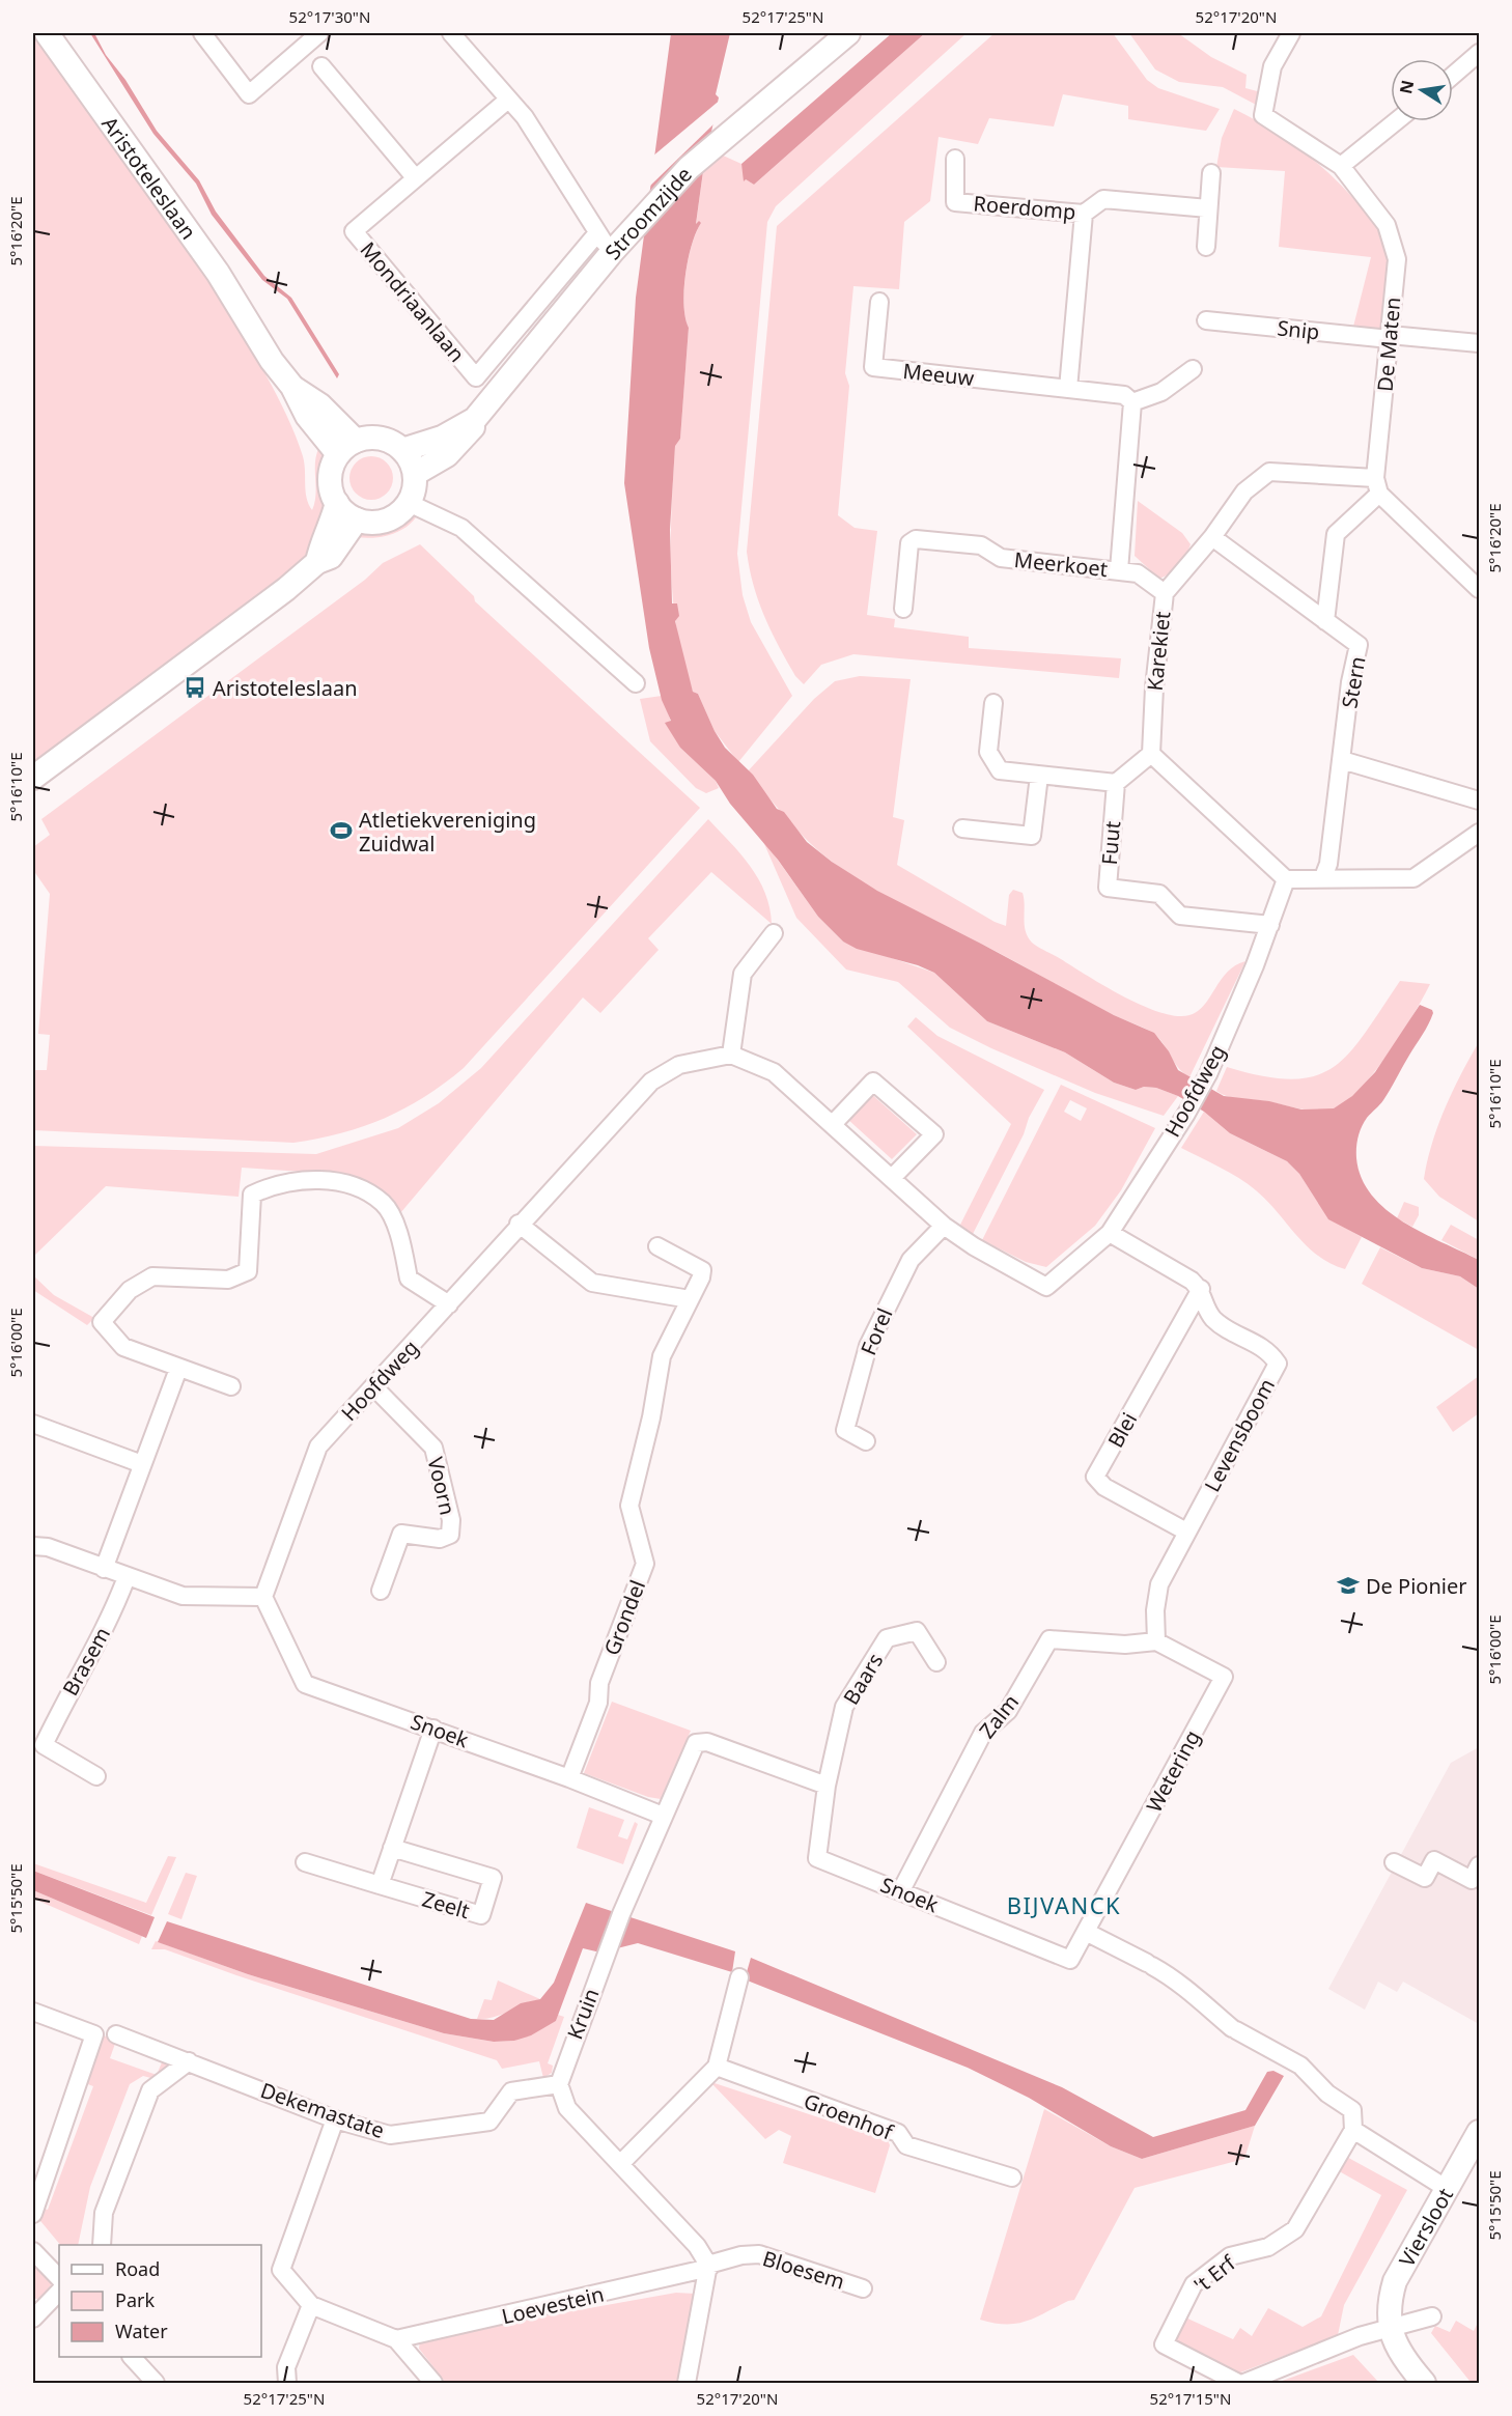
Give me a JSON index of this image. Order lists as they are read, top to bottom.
{
  "streets": {
    "street": [
      "Aristoteleslaan",
      "Roerdomp",
      "Stroomzijde",
      "Mondriaanlaan",
      "Snip",
      "De Maten",
      "Meeuw",
      "Meerkoet",
      "Karekiet",
      "Stern",
      "Fuut",
      "Hoofdweg",
      "Forel",
      "Blei",
      "Levensboom",
      "Voorn",
      "Grondel",
      "Brasem",
      "Baars",
      "Zalm",
      "Snoek",
      "Wetering",
      "Zeelt",
      "Kruin",
      "Dekemastate",
      "Groenhof",
      "Viersloot",
      "Bloesem",
      "'t Erf",
      "Loevestein"
    ]
  },
  "crossings": [
    ["Aristoteleslaan", "Stroomzijde"],
    ["Stroomzijde", "Mondriaanlaan"],
    ["Snip", "De Maten"],
    ["De Maten", "Karekiet"],
    ["Meerkoet", "Karekiet"],
    ["Karekiet", "Stern"],
    ["Fuut", "Hoofdweg"],
    ["Hoofdweg", "Forel"],
    ["Hoofdweg", "Voorn"],
    ["Hoofdweg", "Snoek"],
    ["Blei", "Levensboom"],
    ["Levensboom", "Zalm"],
    ["Levensboom", "Wetering"],
    ["Grondel", "Snoek"],
    ["Baars", "Snoek"],
    ["Baars", "Kruin"],
    ["Zalm", "Snoek"],
    ["Zalm", "Wetering"],
    ["Snoek", "Wetering"],
    ["Snoek", "Kruin"],
    ["Kruin", "Dekemastate"],
    ["Bloesem", "Loevestein"]
  ],
  "districts": ["BIJVANCK"],
  "places": {
    "bus stop": ["Aristoteleslaan"],
    "sports": ["Atletiekvereniging Zuidwal"],
    "school or university": ["De Pionier"]
  },
  "legend": ["Road", "Park", "Water"],
  "north": "left",
  "coordinates": [
    "52°17'30\"N",
    "52°17'25\"N",
    "52°17'20\"N",
    "5°16'20\"E",
    "5°16'10\"E",
    "5°16'00\"E",
    "5°15'50\"E",
    "52°17'15\"N"
  ]
}
